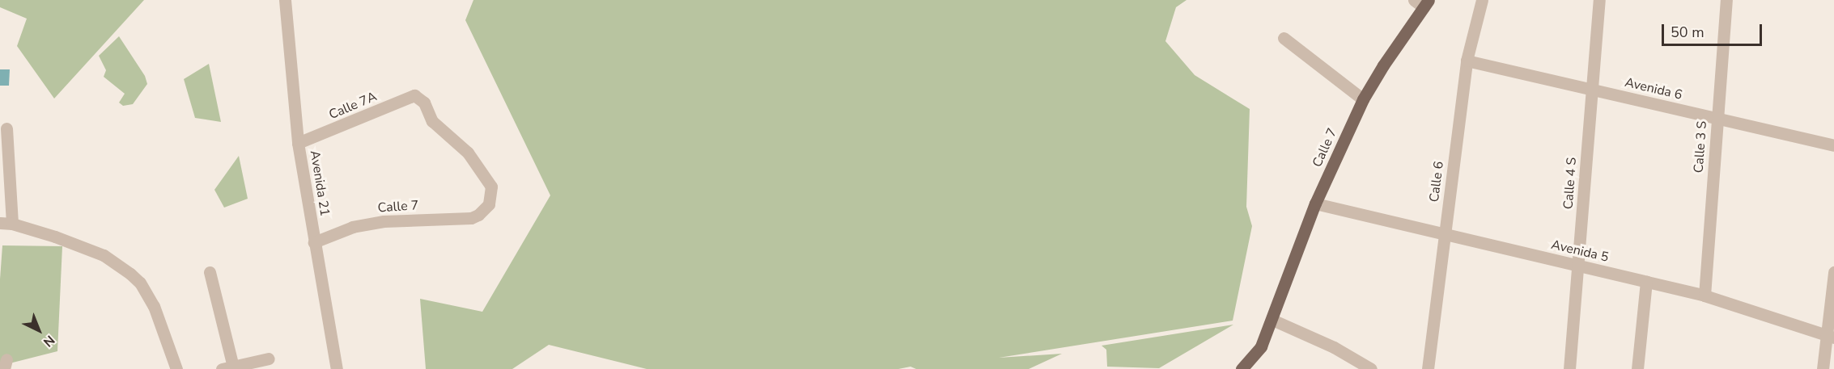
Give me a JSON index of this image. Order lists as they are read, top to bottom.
{
  "streets": {
    "main road": ["Calle 7"],
    "street": [
      "Avenida 6",
      "Calle 7A",
      "Calle 3 S",
      "Calle 6",
      "Avenida 21",
      "Calle 4 S",
      "Avenida 5"
    ]
  },
  "crossings": [
    ["Avenida 6", "Calle 3 S"],
    ["Avenida 6", "Calle 6"],
    ["Avenida 6", "Calle 4 S"],
    ["Calle 7A", "Calle 7"],
    ["Calle 7A", "Avenida 21"],
    ["Calle 3 S", "Avenida 5"],
    ["Calle 7", "Avenida 21"],
    ["Calle 7", "Avenida 5"],
    ["Calle 6", "Avenida 5"],
    ["Calle 4 S", "Avenida 5"]
  ],
  "scale_bar": "50 m",
  "north": "bottom right"
}
